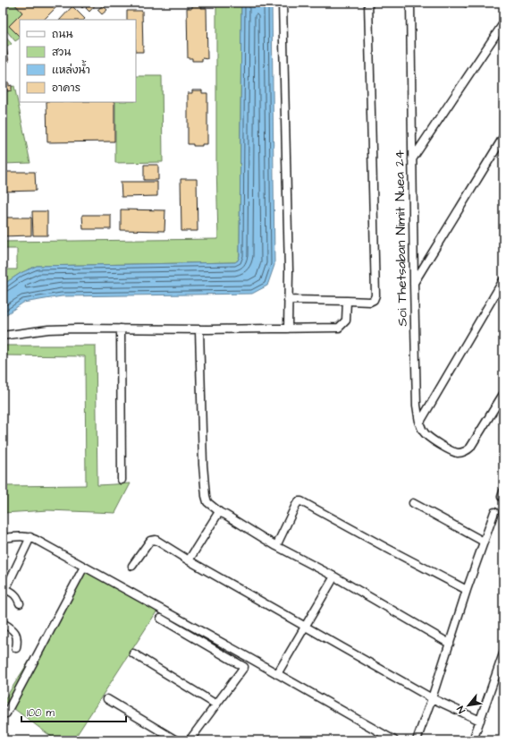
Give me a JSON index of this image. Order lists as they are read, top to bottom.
{
  "streets": {
    "street": ["Soi Thetsaban Nimit Nuea 24"]
  },
  "legend": [
    "ถนน",
    "สวน",
    "แหล่งน้ำ",
    "อาคาร"
  ],
  "scale_bar": "100 m",
  "north": "bottom left"
}
